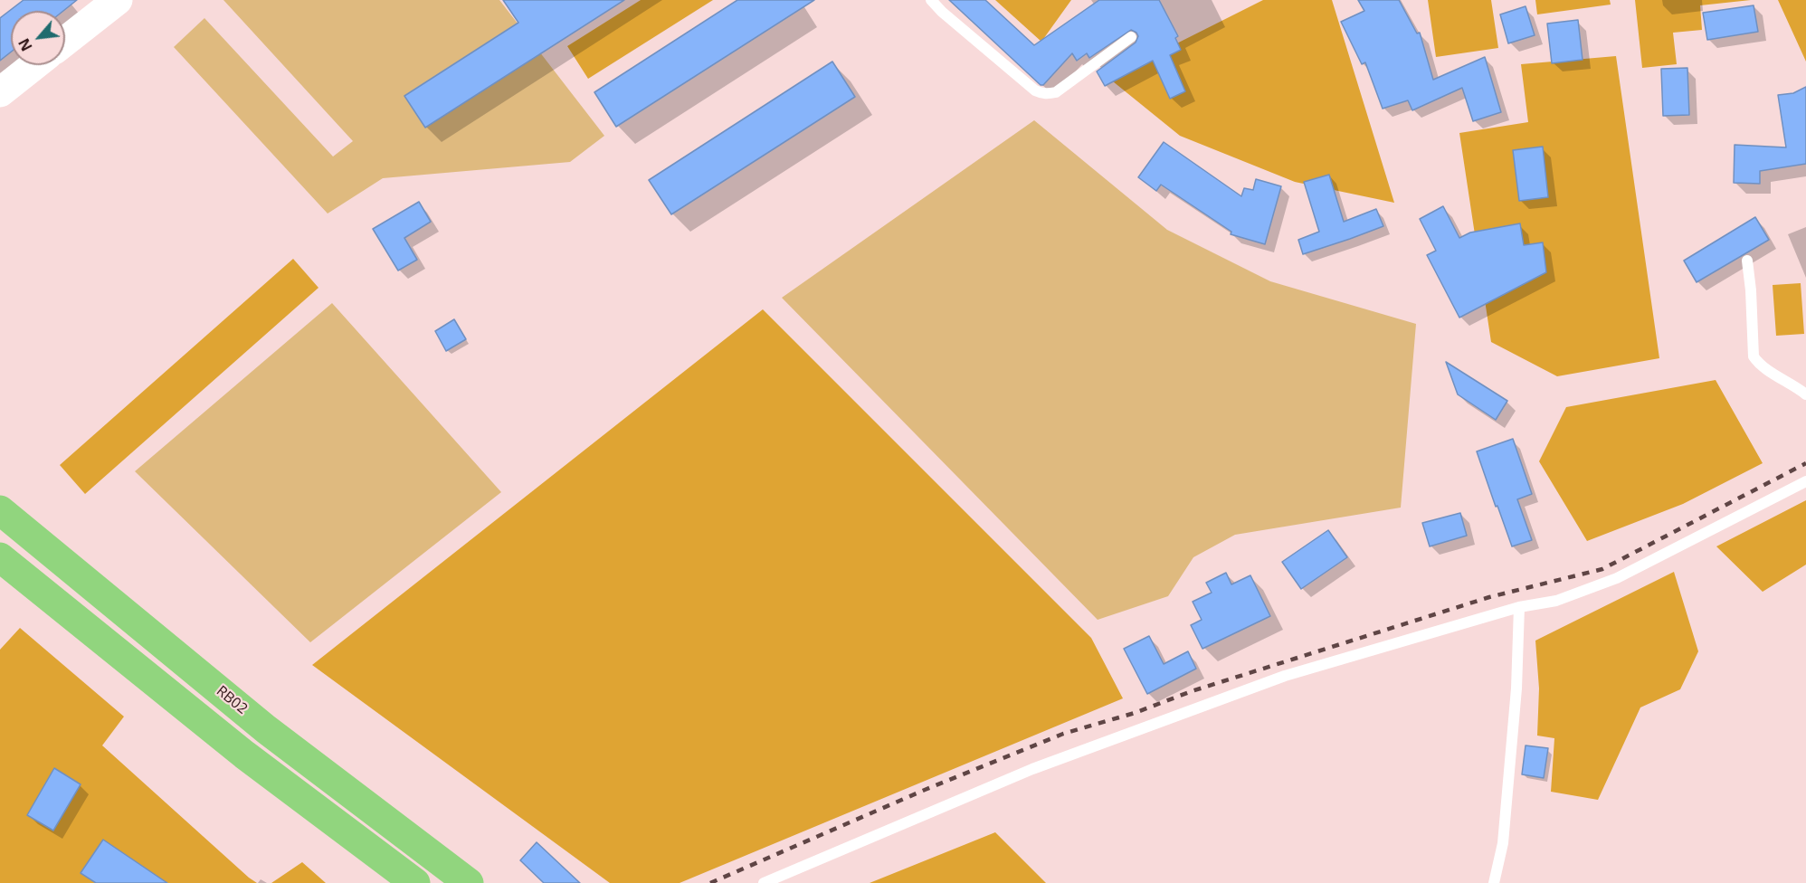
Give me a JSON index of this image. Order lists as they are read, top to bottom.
{
  "streets": {
    "highway": ["RB02"]
  },
  "north": "bottom left"
}
